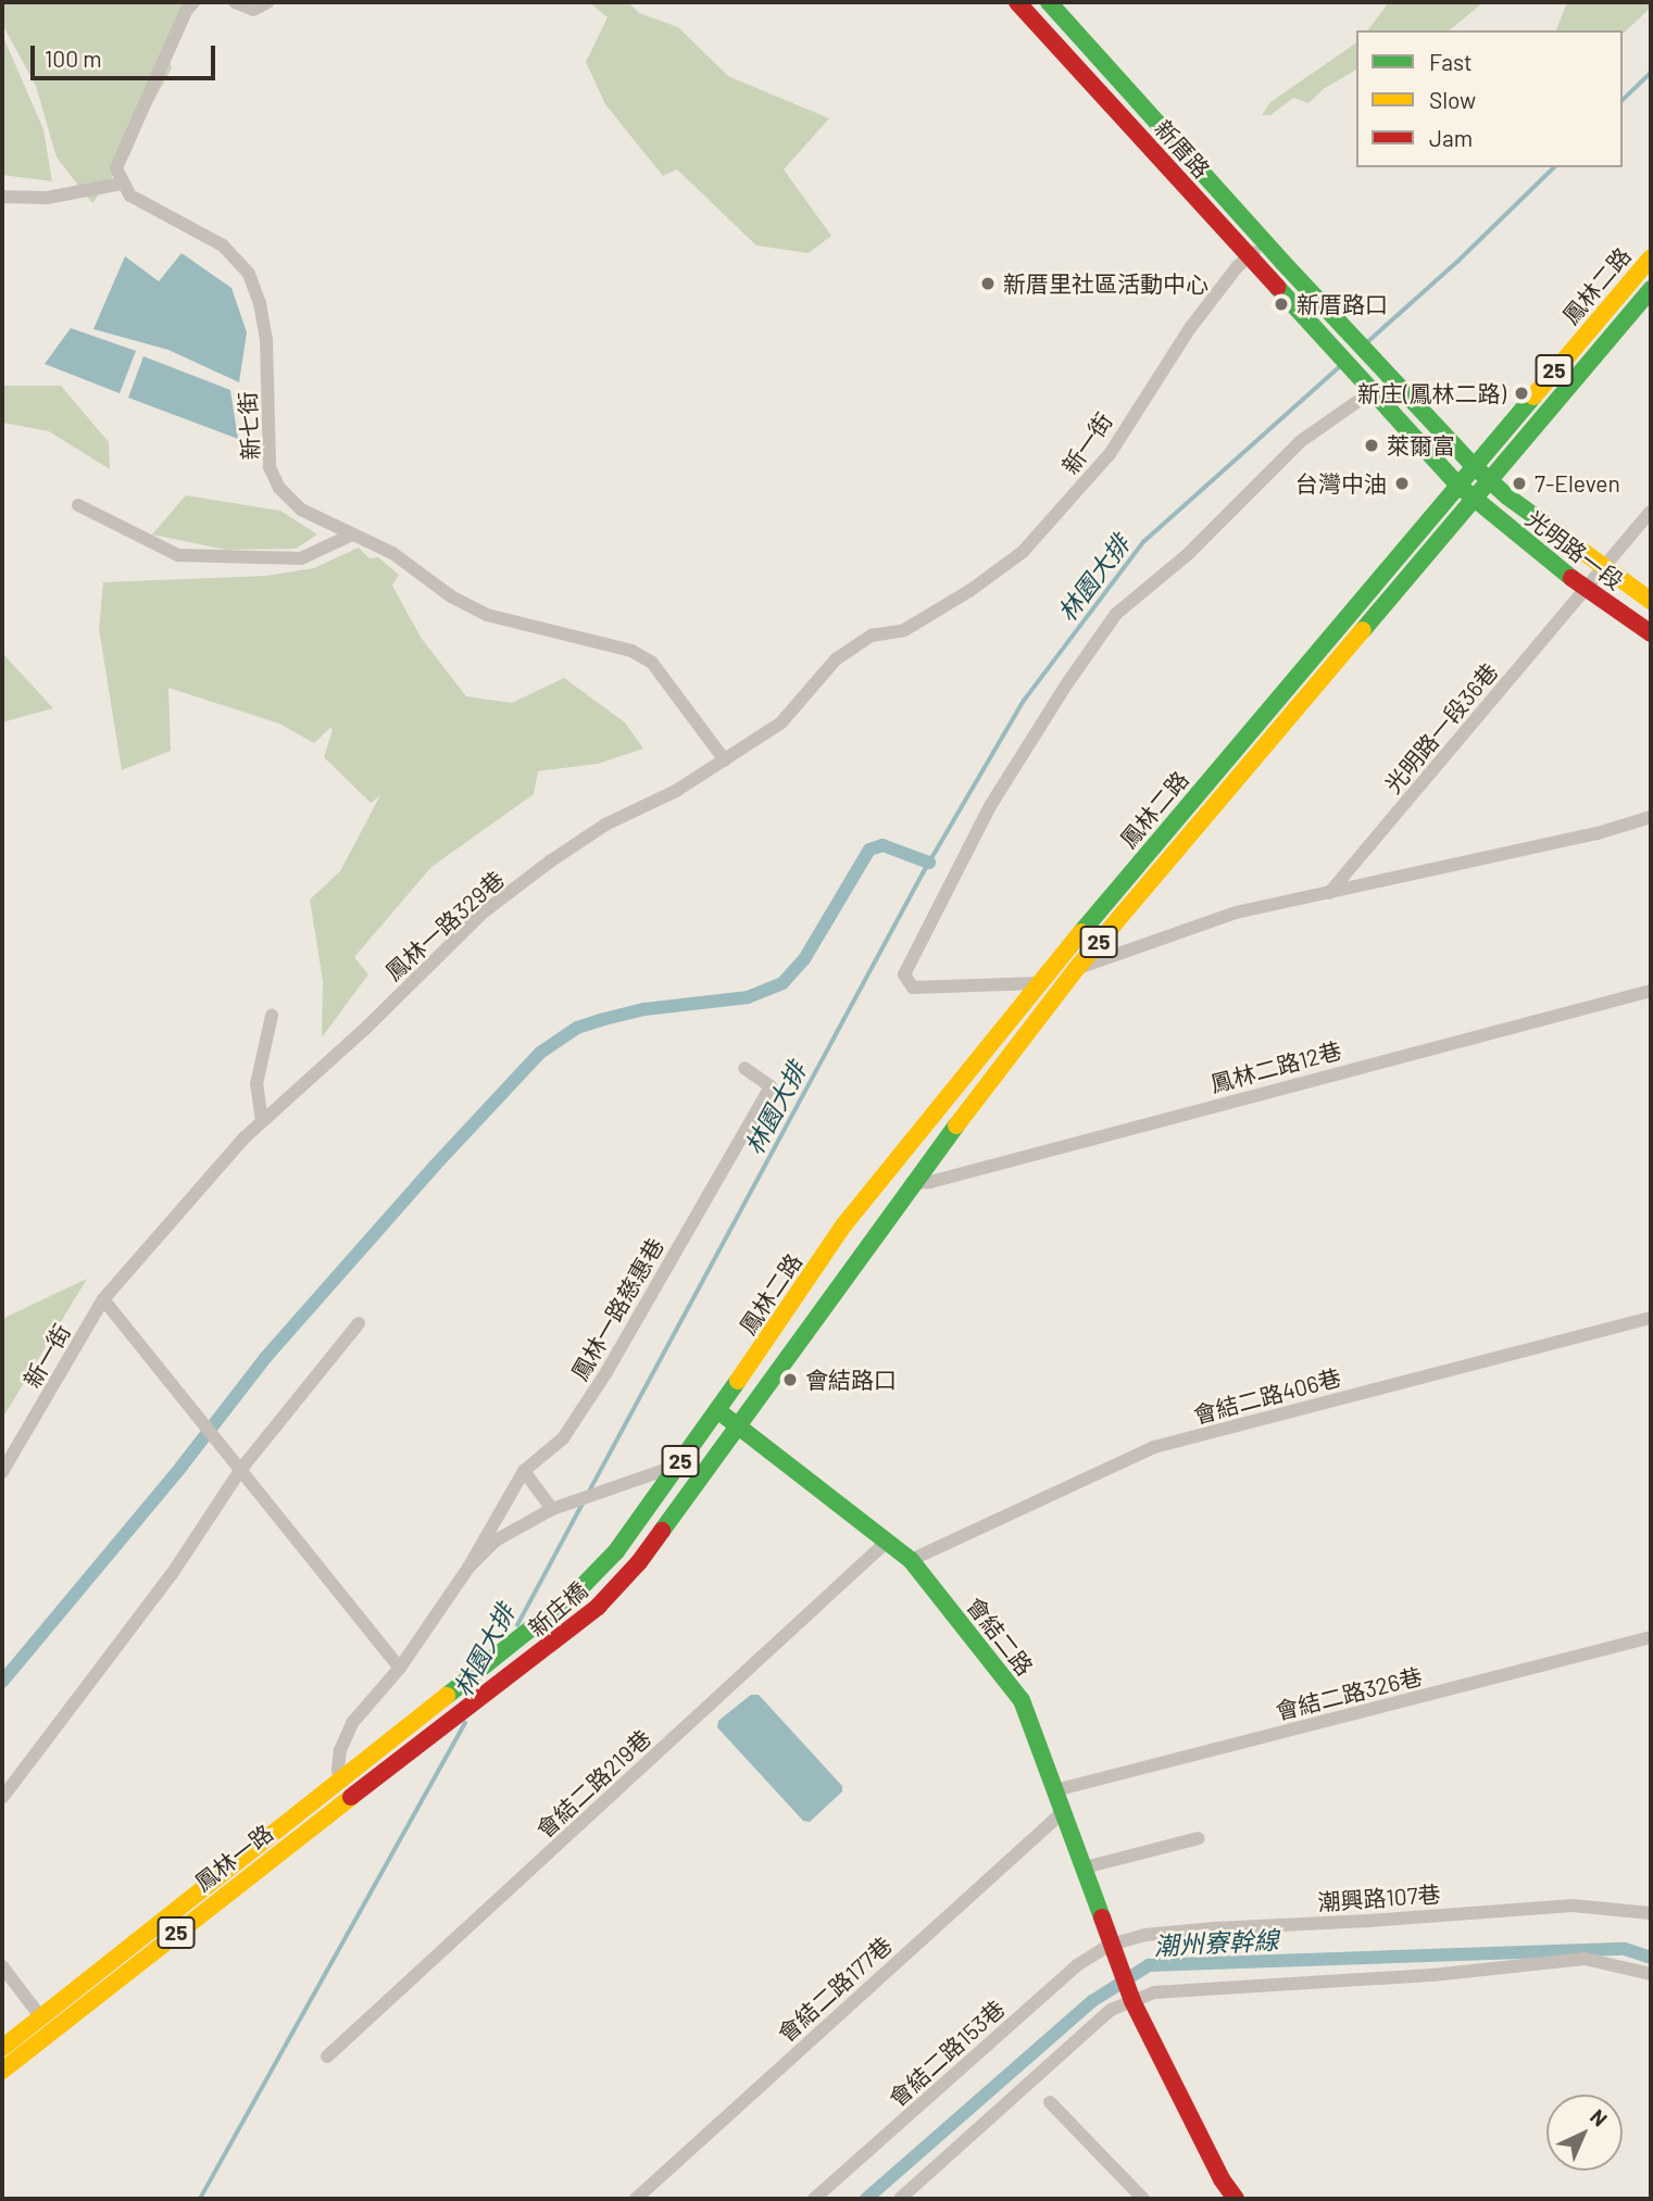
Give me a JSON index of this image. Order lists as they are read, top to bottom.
{
  "streets": {
    "main road": [
      "新厝路",
      "鳳林二路",
      "25",
      "光明路一段",
      "新庄橋",
      "會結二路",
      "鳳林一路"
    ],
    "street": [
      "新七街",
      "新一街",
      "光明路一段36巷",
      "鳳林一路329巷",
      "鳳林二路12巷",
      "鳳林一路慈惠巷",
      "會結二路406巷",
      "會結二路326巷",
      "會結二路219巷",
      "潮興路107巷",
      "會結二路177巷",
      "會結二路153巷"
    ]
  },
  "crossings": [
    ["新厝路", "鳳林二路"],
    ["新厝路", "新一街"],
    ["鳳林二路", "25"],
    ["鳳林二路", "光明路一段"],
    ["鳳林二路", "鳳林二路12巷"],
    ["鳳林二路", "新庄橋"],
    ["鳳林二路", "會結二路"],
    ["25", "新庄橋"],
    ["25", "會結二路"],
    ["新七街", "鳳林一路329巷"],
    ["新一街", "鳳林一路329巷"],
    ["光明路一段", "光明路一段36巷"],
    ["會結二路406巷", "會結二路"],
    ["新庄橋", "會結二路"],
    ["新庄橋", "鳳林一路"],
    ["會結二路", "會結二路326巷"],
    ["會結二路", "會結二路219巷"],
    ["會結二路", "潮興路107巷"],
    ["會結二路", "會結二路177巷"],
    ["會結二路", "會結二路153巷"],
    ["潮興路107巷", "會結二路153巷"]
  ],
  "water": ["林園大排", "潮州寮幹線"],
  "places": [
    "新厝里社區活動中心",
    "新厝路口",
    "新庄(鳳林二路)",
    "萊爾富",
    "台灣中油",
    "7-Eleven",
    "會結路口"
  ],
  "legend": ["Fast", "Slow", "Jam"],
  "scale_bar": "100 m",
  "north": "top right"
}
